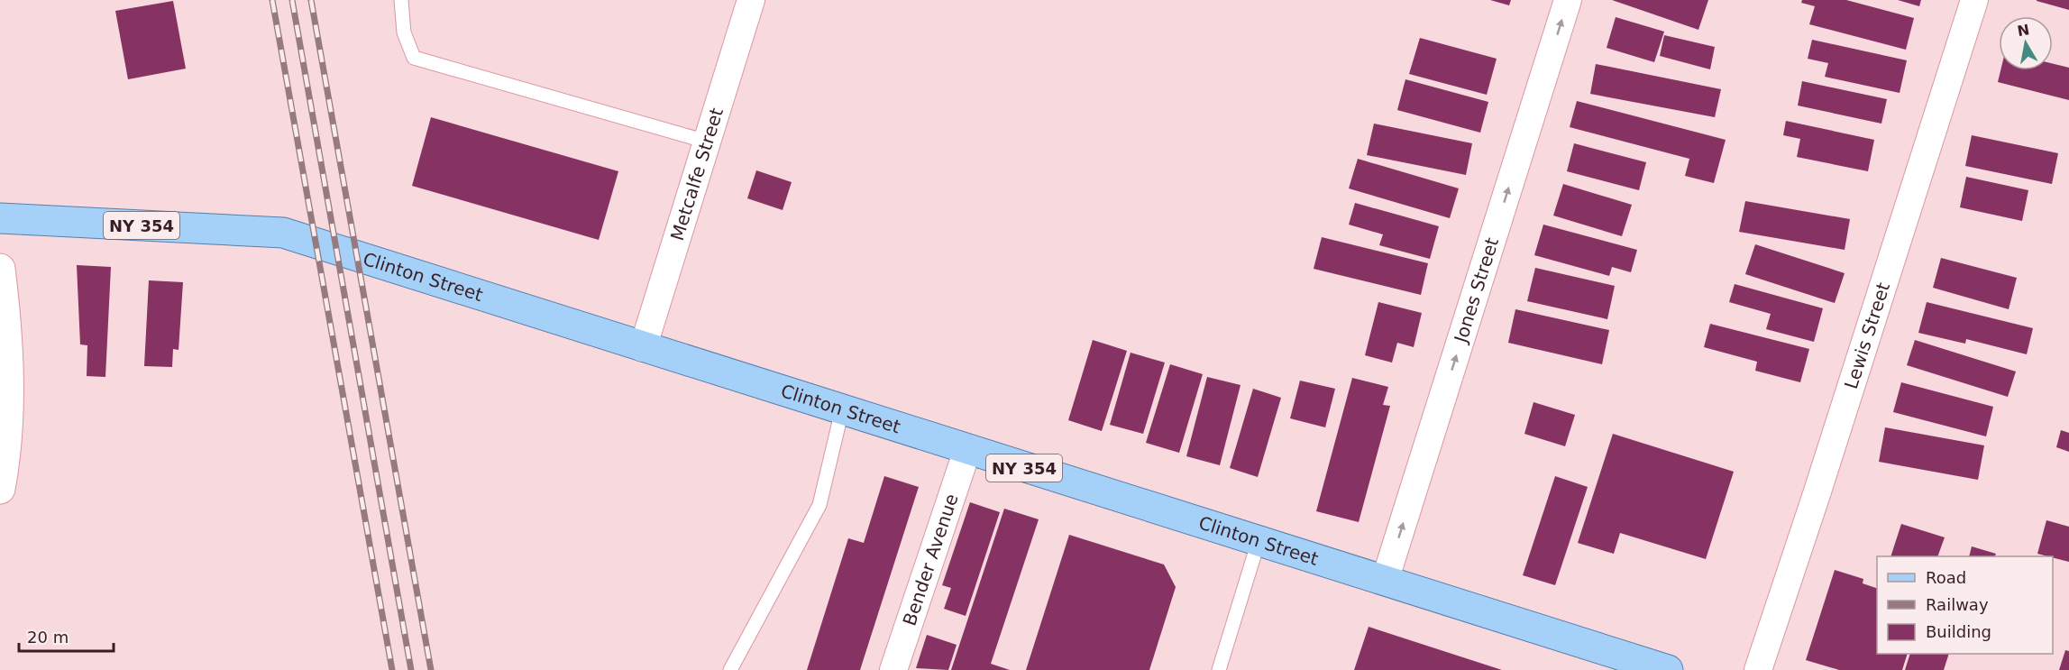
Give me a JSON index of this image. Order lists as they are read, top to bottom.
{
  "streets": {
    "main road": ["NY 354", "Clinton Street"],
    "street": [
      "Metcalfe Street",
      "Jones Street",
      "Lewis Street",
      "Bender Avenue"
    ]
  },
  "crossings": [
    ["Metcalfe Street", "Clinton Street"],
    ["Clinton Street", "Jones Street"],
    ["Clinton Street", "Bender Avenue"]
  ],
  "one_way": ["Jones Street"],
  "legend": ["Road", "Railway", "Building"],
  "scale_bar": "20 m",
  "north": "top"
}
